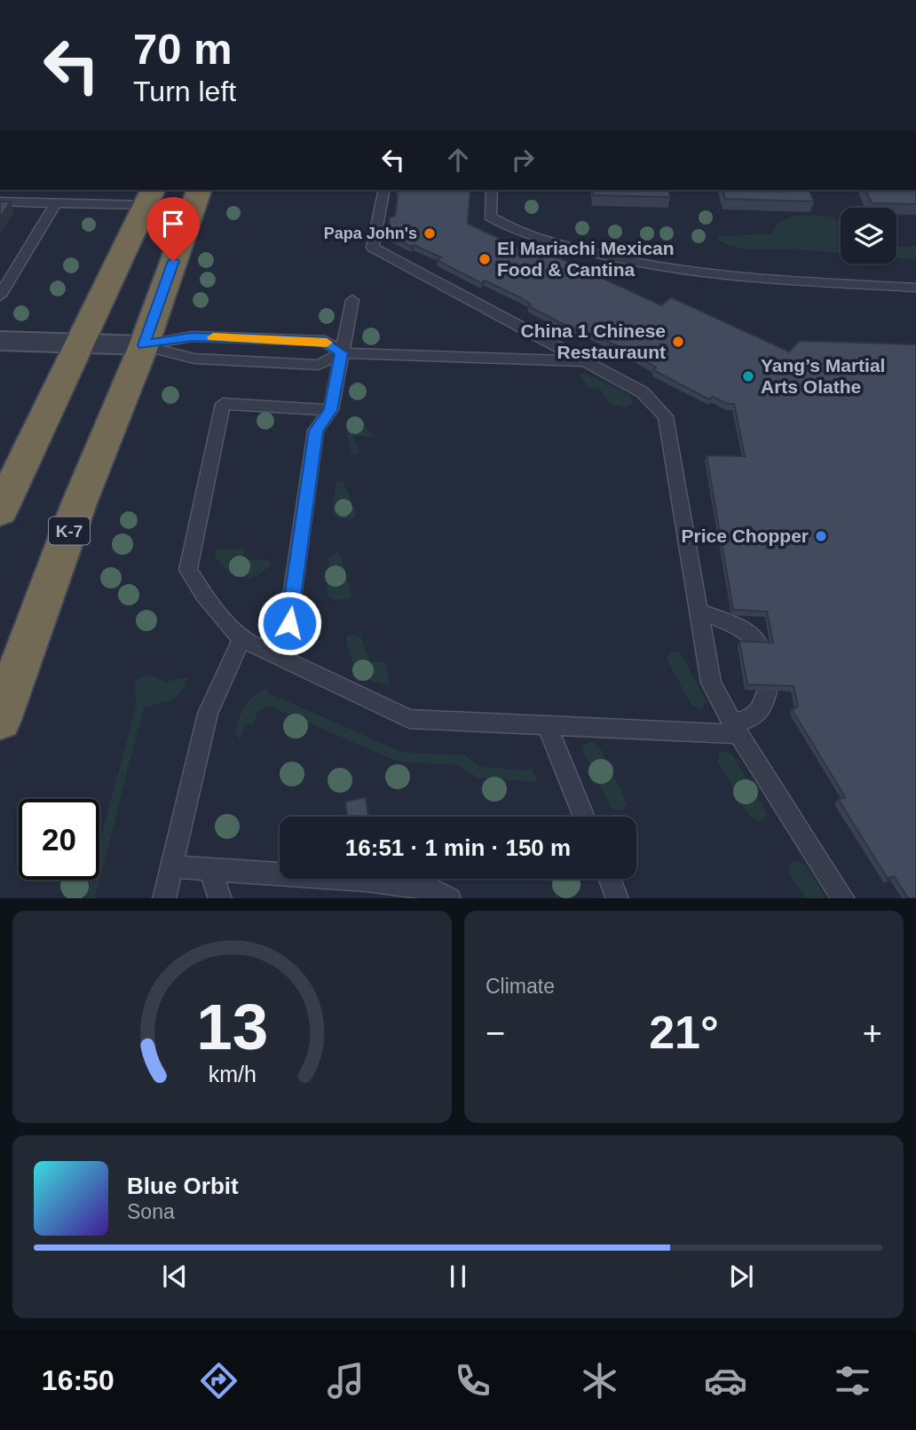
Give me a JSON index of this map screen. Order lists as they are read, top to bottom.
{
  "streets": {
    "highway": ["K-7"]
  },
  "places": [
    "Papa John's",
    "El Mariachi Mexican Food & Cantina",
    "China 1 Chinese Restauraunt",
    "Yang’s Martial Arts Olathe",
    "Price Chopper"
  ],
  "page": {
    "turn": ["70 m", "Turn left"],
    "limit": "20",
    "trip": "16:51 · 1 min · 150 m",
    "tile": "Climate",
    "heat": ["−", "21°", "+"],
    "song": ["Blue Orbit", "Sona"],
    "tabs": "16:50",
    "gauge": ["13", "km/h"]
  }
}
